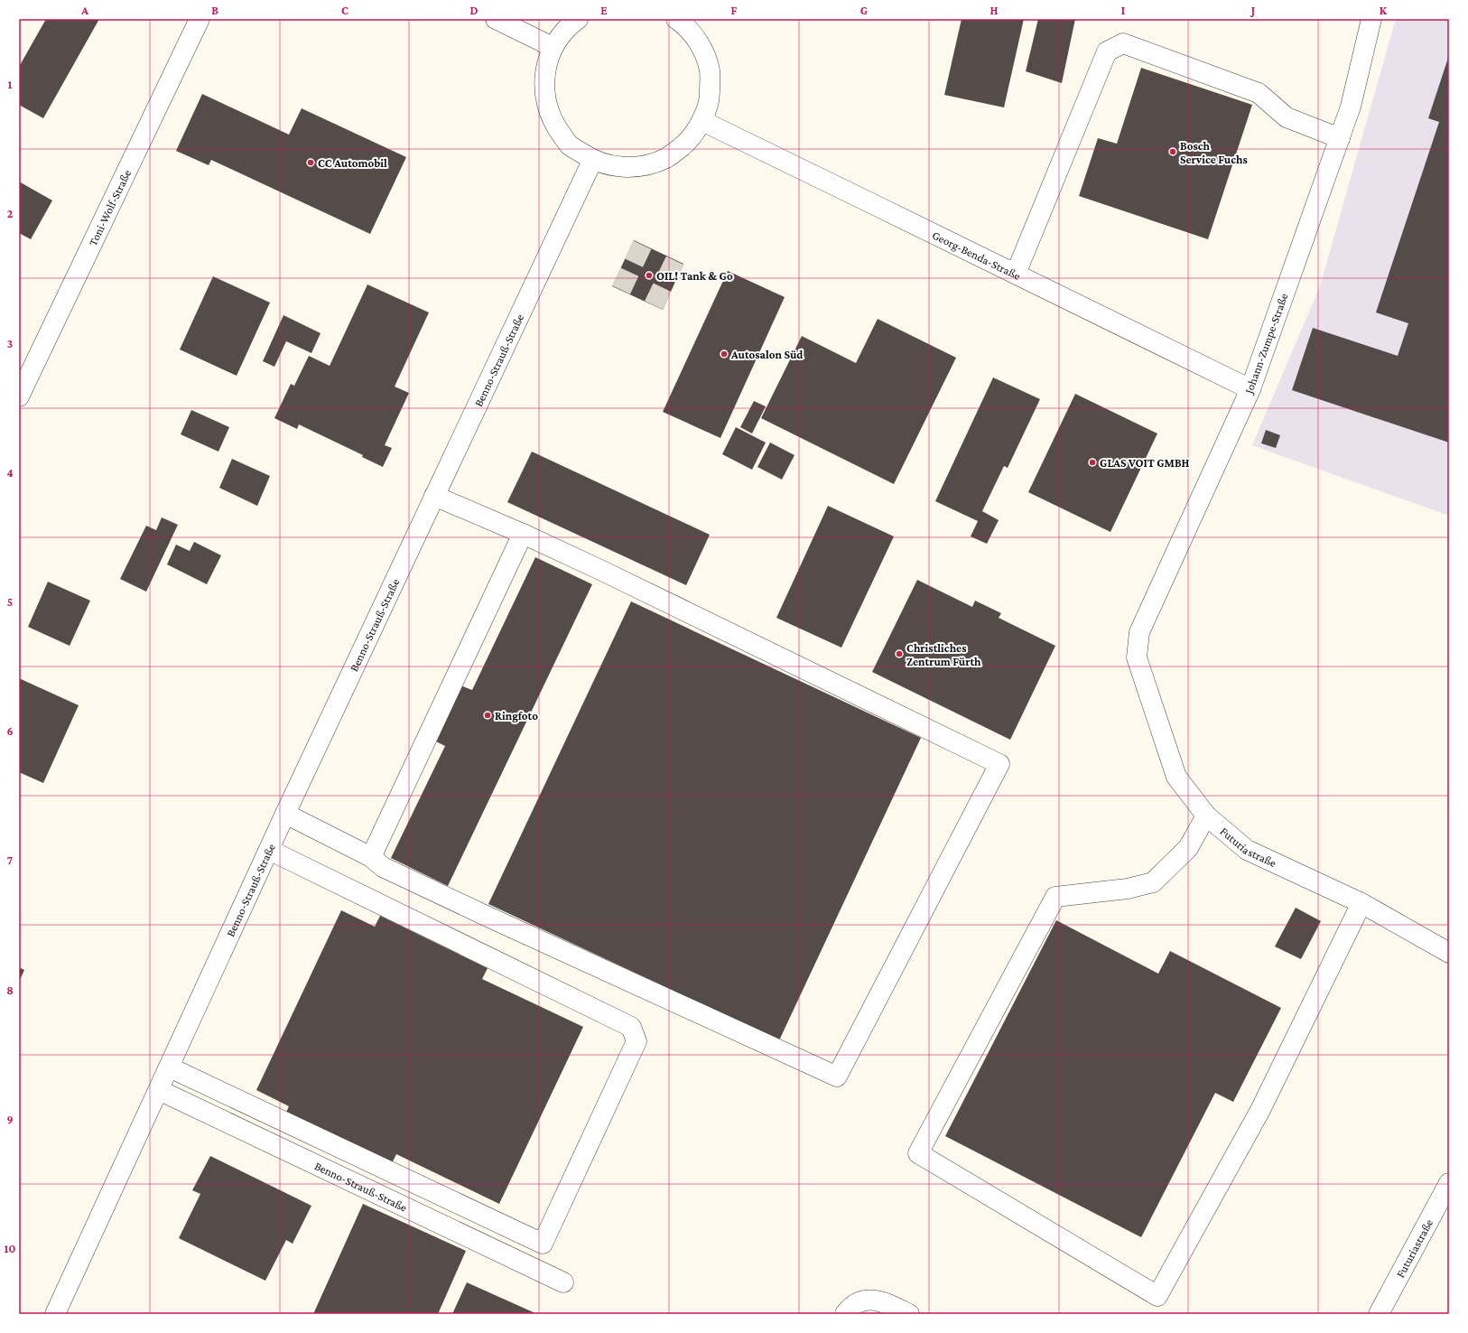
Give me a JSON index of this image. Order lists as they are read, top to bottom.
{
  "streets": {
    "street": [
      "Toni-Wolf-Straße",
      "Georg-Benda-Straße",
      "Johann-Zumpe-Straße",
      "Benno-Strauß-Straße",
      "Futuriastraße"
    ]
  },
  "crossings": [
    ["Georg-Benda-Straße", "Johann-Zumpe-Straße"],
    ["Johann-Zumpe-Straße", "Futuriastraße"]
  ],
  "places": [
    "Bosch Service Fuchs",
    "CC Automobil",
    "OIL! Tank & Go",
    "Autosalon Süd",
    "GLAS VOIT GMBH",
    "Christliches Zentrum Fürth",
    "Ringfoto"
  ],
  "grid": {
    "columns": [
      "A",
      "B",
      "C",
      "D",
      "E",
      "F",
      "G",
      "H",
      "I",
      "J",
      "K"
    ],
    "rows": [
      "1",
      "2",
      "3",
      "4",
      "5",
      "6",
      "7",
      "8",
      "9",
      "10"
    ]
  }
}
